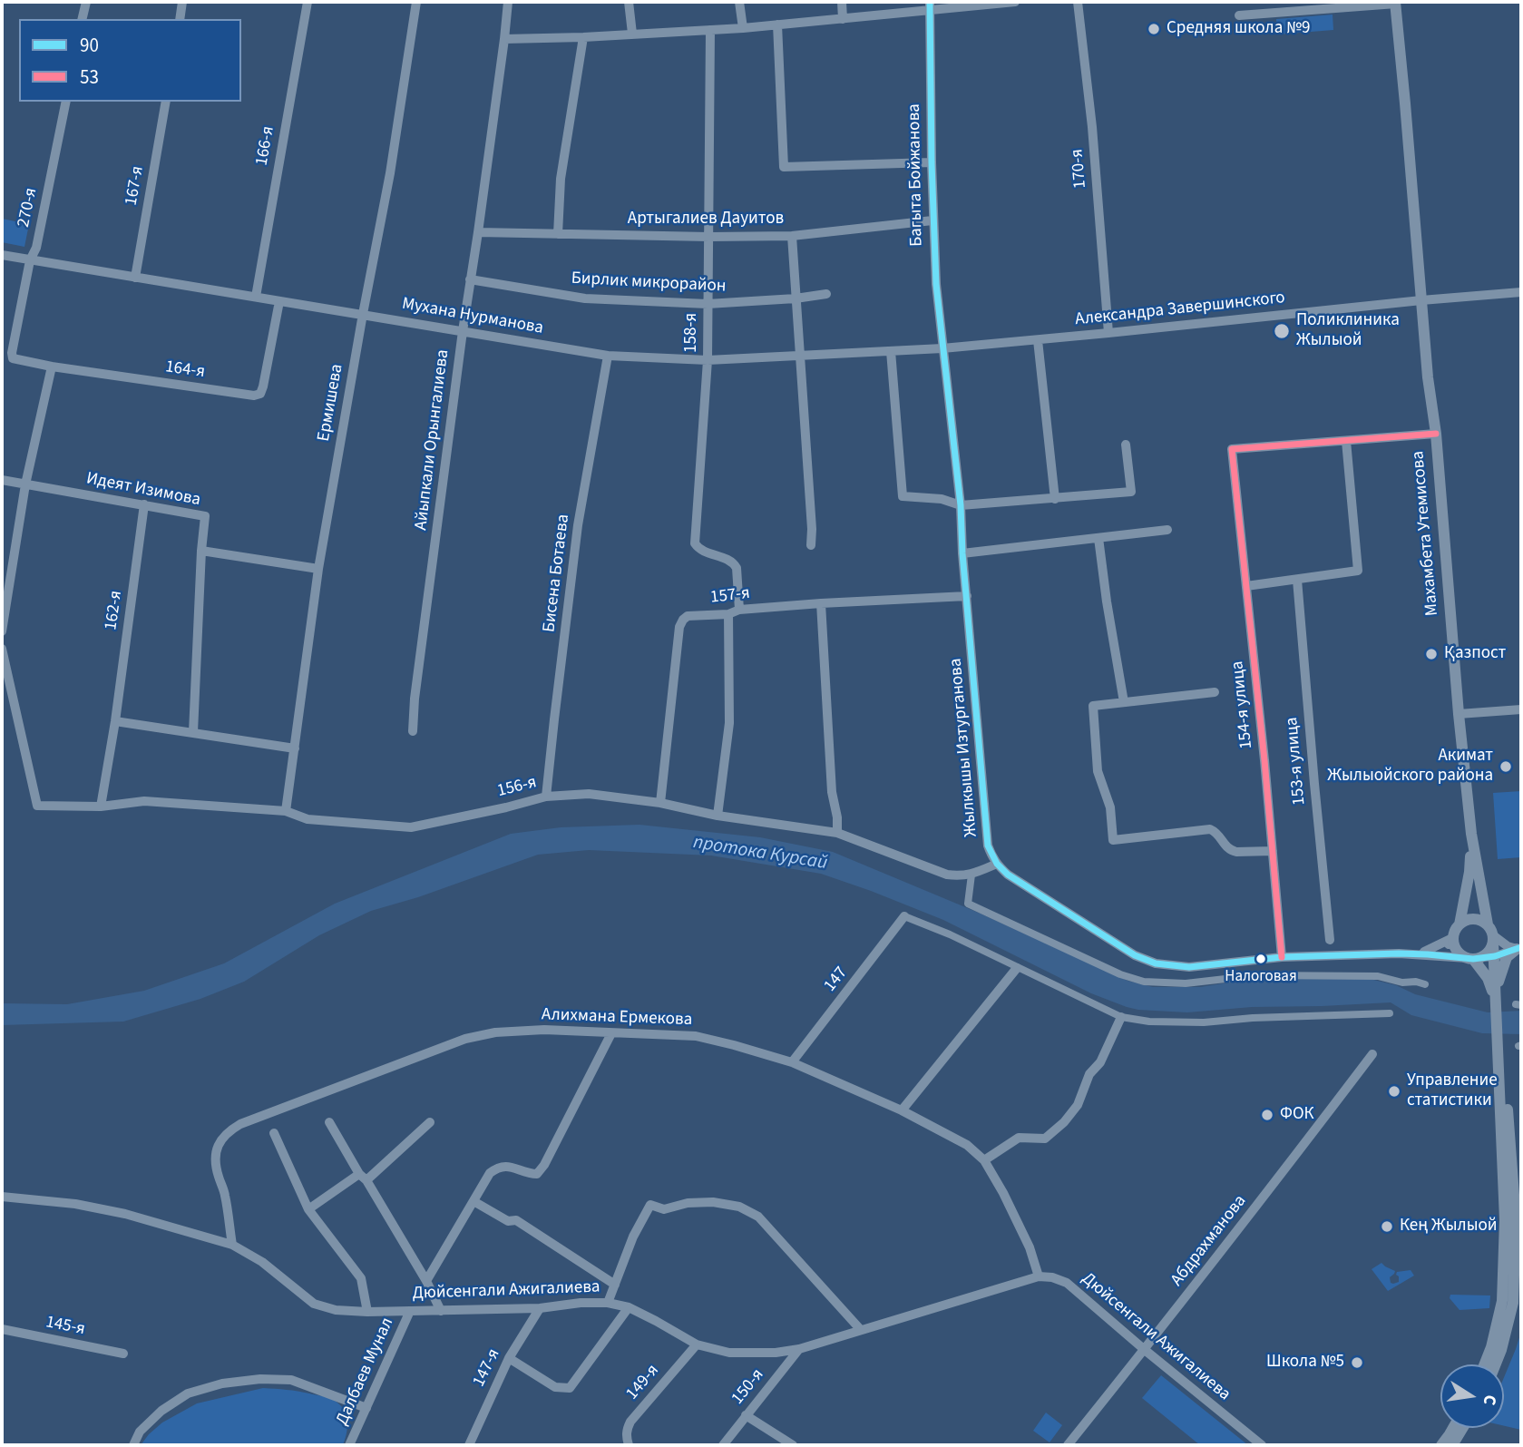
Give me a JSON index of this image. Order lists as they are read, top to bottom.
{
  "streets": {
    "street": [
      "166-я",
      "170-я",
      "Багыта Бойжанова",
      "167-я",
      "270-я",
      "Артыгалиев Дауитов",
      "Бирлик микрорайон",
      "Александра Завершинского",
      "Мухана Нурманова",
      "158-я",
      "164-я",
      "Ермишева",
      "Айыпкали Орынгалиева",
      "Идеят Изимова",
      "Махамбета Утемисова",
      "Бисена Ботаева",
      "157-я",
      "162-я",
      "154-я улица",
      "Жылкышы Изтурганова",
      "153-я улица",
      "156-я",
      "147",
      "Алихмана Ермекова",
      "Абдрахманова",
      "Дюйсенгали Ажигалиева",
      "145-я",
      "147-я",
      "Далбаев Мунал",
      "149-я",
      "150-я"
    ]
  },
  "crossings": [
    ["166-я", "Мухана Нурманова"],
    ["170-я", "Александра Завершинского"],
    ["Багыта Бойжанова", "Артыгалиев Дауитов"],
    ["Багыта Бойжанова", "Александра Завершинского"],
    ["Багыта Бойжанова", "Мухана Нурманова"],
    ["Багыта Бойжанова", "Жылкышы Изтурганова"],
    ["167-я", "Мухана Нурманова"],
    ["270-я", "Мухана Нурманова"],
    ["270-я", "164-я"],
    ["Артыгалиев Дауитов", "158-я"],
    ["Артыгалиев Дауитов", "Айыпкали Орынгалиева"],
    ["Бирлик микрорайон", "158-я"],
    ["Бирлик микрорайон", "Айыпкали Орынгалиева"],
    ["Александра Завершинского", "Мухана Нурманова"],
    ["Александра Завершинского", "Махамбета Утемисова"],
    ["Александра Завершинского", "Жылкышы Изтурганова"],
    ["Мухана Нурманова", "158-я"],
    ["Мухана Нурманова", "164-я"],
    ["Мухана Нурманова", "Ермишева"],
    ["Мухана Нурманова", "Айыпкали Орынгалиева"],
    ["Мухана Нурманова", "Бисена Ботаева"],
    ["Мухана Нурманова", "Жылкышы Изтурганова"],
    ["158-я", "157-я"],
    ["Ермишева", "156-я"],
    ["Идеят Изимова", "162-я"],
    ["Бисена Ботаева", "156-я"],
    ["157-я", "Жылкышы Изтурганова"],
    ["157-я", "156-я"],
    ["162-я", "156-я"],
    ["Жылкышы Изтурганова", "156-я"],
    ["147", "Алихмана Ермекова"],
    ["Алихмана Ермекова", "Дюйсенгали Ажигалиева"],
    ["Абдрахманова", "Дюйсенгали Ажигалиева"],
    ["Дюйсенгали Ажигалиева", "147-я"],
    ["Дюйсенгали Ажигалиева", "Далбаев Мунал"],
    ["Дюйсенгали Ажигалиева", "149-я"],
    ["Дюйсенгали Ажигалиева", "150-я"]
  ],
  "water": ["протока Курсай"],
  "places": [
    "Средняя школа №9",
    "Поликлиника Жылыой",
    "Қазпост",
    "Акимат Жылыойского района",
    "Налоговая",
    "Управление статистики",
    "ФОК",
    "Кең Жылыой",
    "Школа №5"
  ],
  "lines": ["transit line 90", "transit line 53"],
  "legend": ["90", "53"],
  "north": "right"
}
